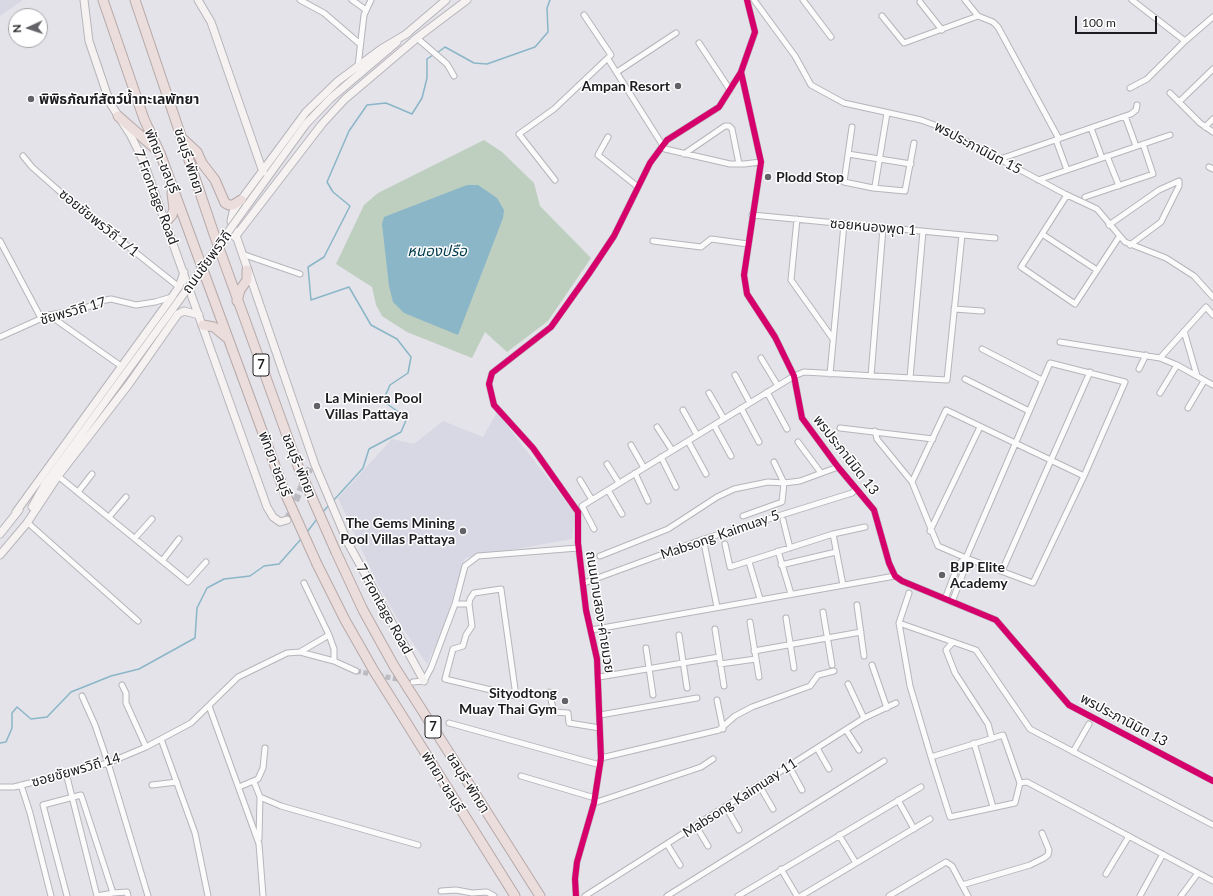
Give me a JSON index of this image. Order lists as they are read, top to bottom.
{
  "streets": {
    "highway": ["พัทยา-ชลบุรี", "ชลบุรี-พัทยา", "7"],
    "main road": ["7 Frontage Road", "ถนนชัยพรวิถี"],
    "street": [
      "พรประภานิมิต 15",
      "ซอยชัยพรวิถี 1/1",
      "ซอยหนองพุด 1",
      "ชัยพรวิถี 17",
      "พรประภานิมิต 13",
      "Mabsong Kaimuay 5",
      "ถนนมาบสอง-ค่ายมวย",
      "ซอยชัยพรวิถี 14",
      "Mabsong Kaimuay 11"
    ]
  },
  "crossings": [
    ["7 Frontage Road", "ถนนชัยพรวิถี"],
    ["ซอยชัยพรวิถี 1/1", "ถนนชัยพรวิถี"],
    ["ซอยหนองพุด 1", "พรประภานิมิต 13"],
    ["ถนนชัยพรวิถี", "ชัยพรวิถี 17"],
    ["พรประภานิมิต 13", "Mabsong Kaimuay 5"],
    ["พรประภานิมิต 13", "ถนนมาบสอง-ค่ายมวย"],
    ["Mabsong Kaimuay 5", "ถนนมาบสอง-ค่ายมวย"]
  ],
  "water": ["หนองปรือ"],
  "places": [
    "Ampan Resort",
    "พิพิธภัณฑ์สัตว์น้ำทะเลพัทยา",
    "Plodd Stop",
    "La Miniera Pool Villas Pattaya",
    "The Gems Mining Pool Villas Pattaya",
    "BJP Elite Academy",
    "Sityodtong Muay Thai Gym"
  ],
  "scale_bar": "100 m",
  "north": "left"
}
